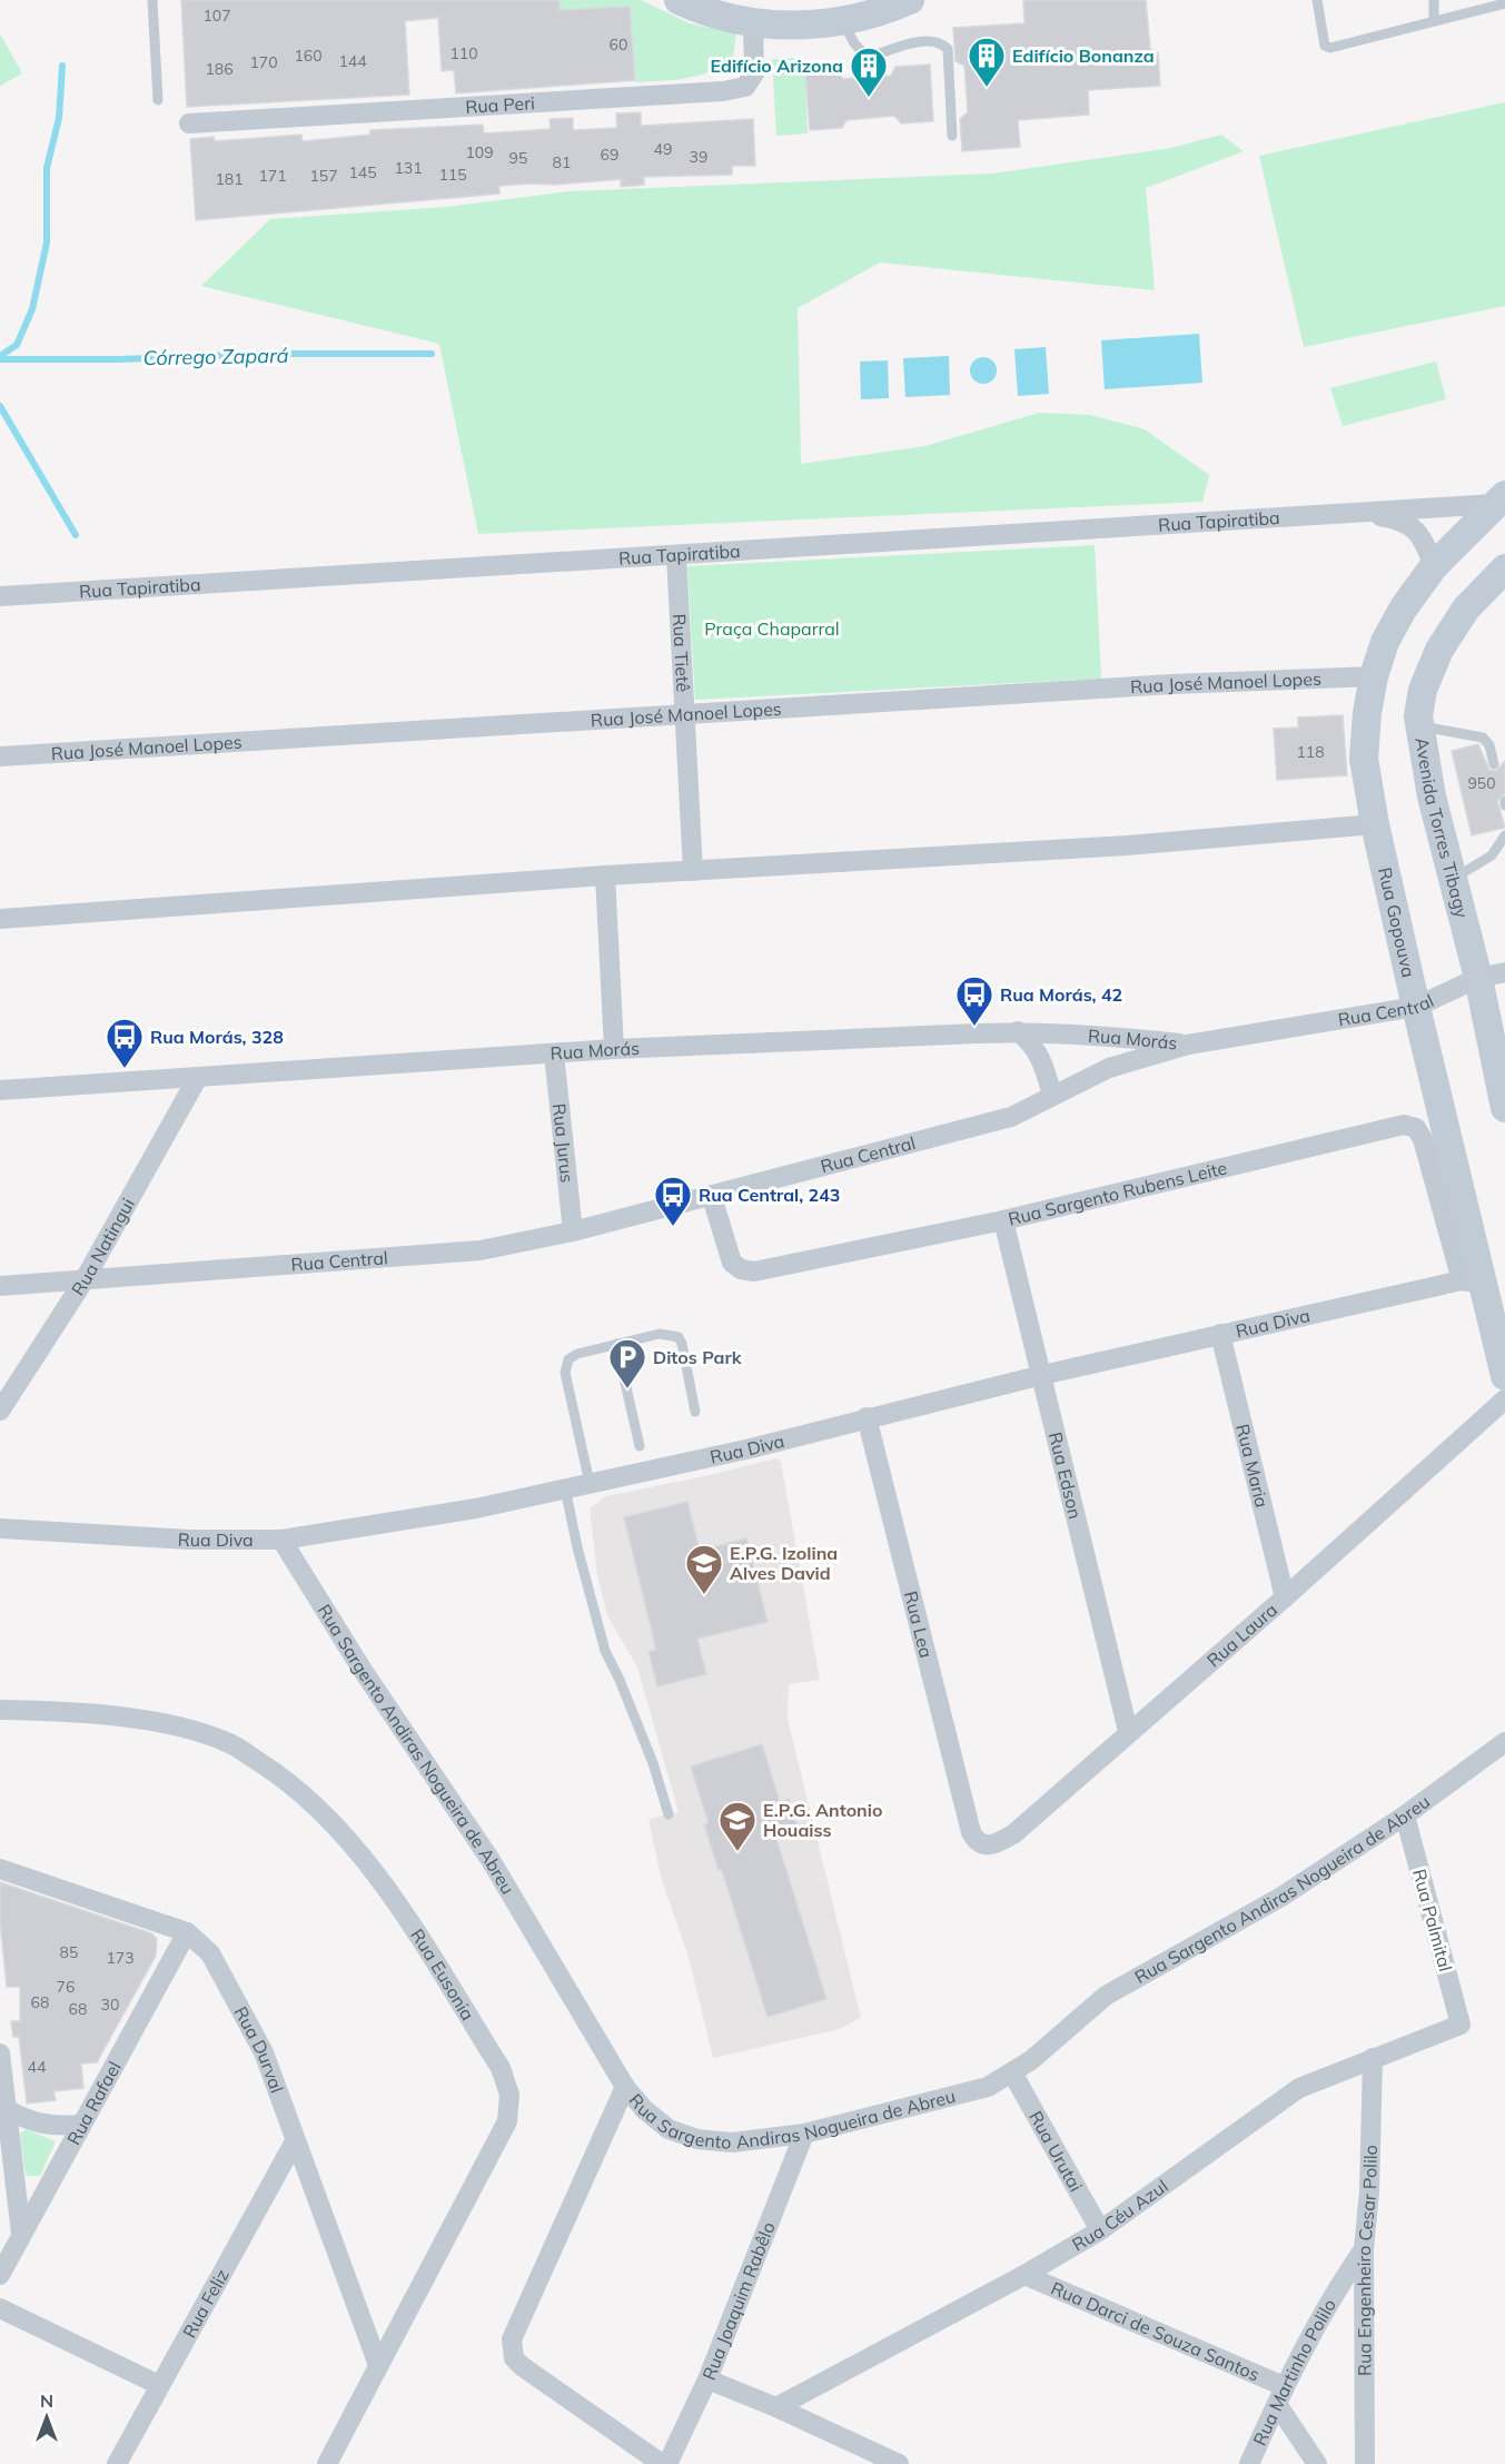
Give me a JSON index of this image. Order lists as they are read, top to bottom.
{
  "streets": {
    "main road": ["Avenida Torres Tibagy", "Rua Gopouva"],
    "street": [
      "Rua Peri",
      "Rua Tapiratiba",
      "Rua Tietê",
      "Rua José Manoel Lopes",
      "Rua Central",
      "Rua Morás",
      "Rua Jurus",
      "Rua Sargento Rubens Leite",
      "Rua Natingui",
      "Rua Diva",
      "Rua Maria",
      "Rua Edson",
      "Rua Lea",
      "Rua Laura",
      "Rua Sargento Andiras Nogueira de Abreu",
      "Rua Palmital",
      "Rua Eusonia",
      "Rua Durval",
      "Rua Rafael",
      "Rua Urutai",
      "Rua Céu Azul",
      "Rua Engenheiro Cesar Polilo",
      "Rua Joaquim Rabêlo",
      "Rua Feliz",
      "Rua Darci de Souza Santos",
      "Rua Martinho Polilo"
    ]
  },
  "crossings": [
    ["Rua Tapiratiba", "Rua Tietê"],
    ["Rua Tapiratiba", "Rua Gopouva"],
    ["Rua Tietê", "Rua José Manoel Lopes"],
    ["Rua José Manoel Lopes", "Rua Gopouva"],
    ["Avenida Torres Tibagy", "Rua Central"],
    ["Rua Gopouva", "Rua Central"],
    ["Rua Gopouva", "Rua Sargento Rubens Leite"],
    ["Rua Gopouva", "Rua Diva"],
    ["Rua Central", "Rua Morás"],
    ["Rua Central", "Rua Jurus"],
    ["Rua Central", "Rua Sargento Rubens Leite"],
    ["Rua Central", "Rua Natingui"],
    ["Rua Morás", "Rua Jurus"],
    ["Rua Morás", "Rua Natingui"],
    ["Rua Sargento Rubens Leite", "Rua Diva"],
    ["Rua Sargento Rubens Leite", "Rua Edson"],
    ["Rua Diva", "Rua Maria"],
    ["Rua Diva", "Rua Edson"],
    ["Rua Diva", "Rua Lea"],
    ["Rua Diva", "Rua Sargento Andiras Nogueira de Abreu"],
    ["Rua Maria", "Rua Laura"],
    ["Rua Edson", "Rua Laura"],
    ["Rua Lea", "Rua Laura"],
    ["Rua Sargento Andiras Nogueira de Abreu", "Rua Palmital"],
    ["Rua Sargento Andiras Nogueira de Abreu", "Rua Urutai"],
    ["Rua Sargento Andiras Nogueira de Abreu", "Rua Joaquim Rabêlo"],
    ["Rua Palmital", "Rua Céu Azul"],
    ["Rua Eusonia", "Rua Durval"],
    ["Rua Durval", "Rua Rafael"],
    ["Rua Durval", "Rua Feliz"],
    ["Rua Urutai", "Rua Céu Azul"],
    ["Rua Céu Azul", "Rua Engenheiro Cesar Polilo"],
    ["Rua Céu Azul", "Rua Darci de Souza Santos"],
    ["Rua Engenheiro Cesar Polilo", "Rua Martinho Polilo"],
    ["Rua Darci de Souza Santos", "Rua Martinho Polilo"]
  ],
  "water": ["Córrego Zapará"],
  "parks": ["Praça Chaparral"],
  "places": {
    "building": ["Edifício Bonanza", "Edifício Arizona"],
    "bus stop": ["Rua Morás, 42", "Rua Morás, 328", "Rua Central, 243"],
    "parking": ["Ditos Park"],
    "school or university": ["E.P.G. Izolina Alves David", "E.P.G. Antonio Houaiss"]
  },
  "house_numbers": [
    "107",
    "60",
    "110",
    "160",
    "144",
    "170",
    "186",
    "49",
    "109",
    "69",
    "39",
    "95",
    "81",
    "131",
    "145",
    "115",
    "171",
    "157",
    "181",
    "118",
    "950",
    "85",
    "173",
    "76",
    "68",
    "30",
    "68",
    "44"
  ],
  "north": "top"
}
